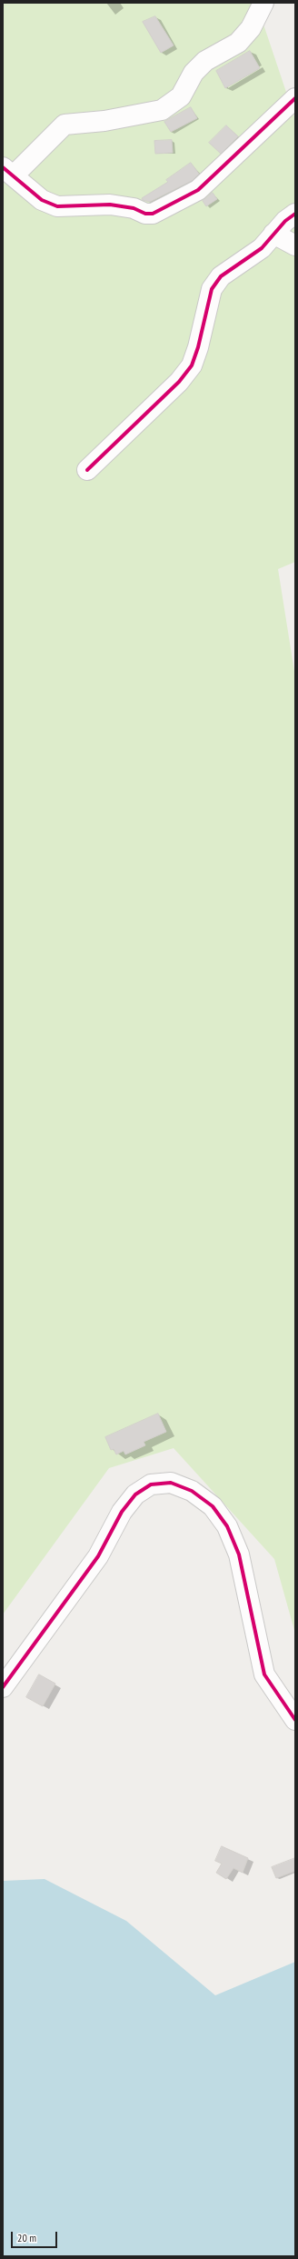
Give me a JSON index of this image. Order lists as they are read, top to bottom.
{
  "scale_bar": "20 m"
}
